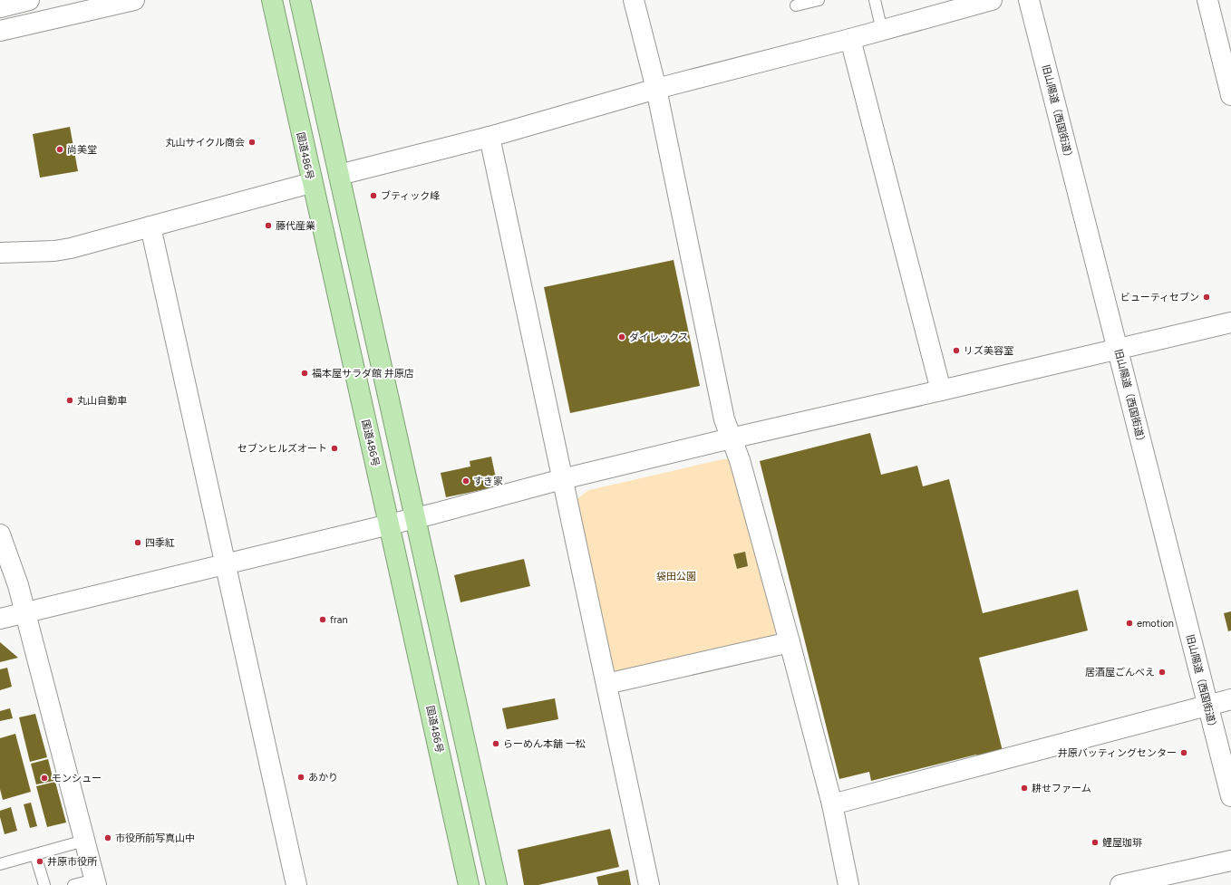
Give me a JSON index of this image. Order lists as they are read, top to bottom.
{
  "streets": {
    "highway": ["国道486号"],
    "street": ["旧山陽道（西国街道）"]
  },
  "parks": ["袋田公園"],
  "places": [
    "丸山サイクル商会",
    "尚美堂",
    "ブティック峰",
    "藤代産業",
    "ビューティセブン",
    "ダイレックス",
    "リズ美容室",
    "福本屋サラダ館 井原店",
    "丸山自動車",
    "セブンヒルズオート",
    "すき家",
    "四季紅",
    "fran",
    "emotion",
    "居酒屋ごんべえ",
    "らーめん本舗 一松",
    "井原バッティングセンター",
    "あかり",
    "モンシュー",
    "耕せファーム",
    "市役所前写真山中",
    "鯉屋珈琲",
    "井原市役所"
  ]
}
